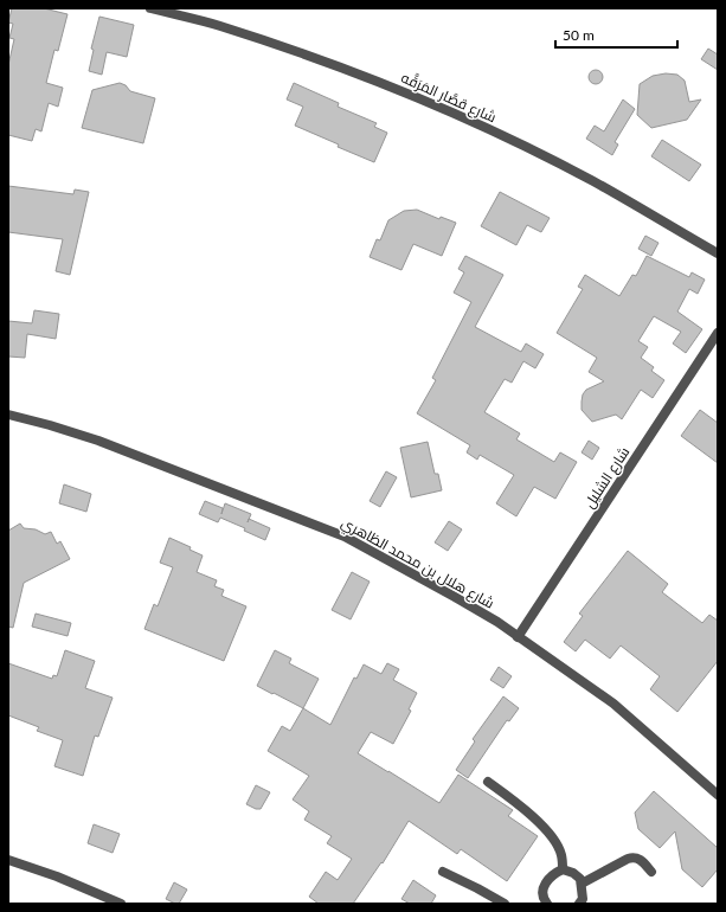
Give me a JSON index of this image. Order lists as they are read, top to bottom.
{
  "streets": {
    "street": ["شارع قصَّار المَرَقَّه", "شارع الشليل", "شارع هلال بن محمد الظاهري"]
  },
  "crossings": [
    ["شارع الشليل", "شارع هلال بن محمد الظاهري"]
  ],
  "scale_bar": "50 m"
}
